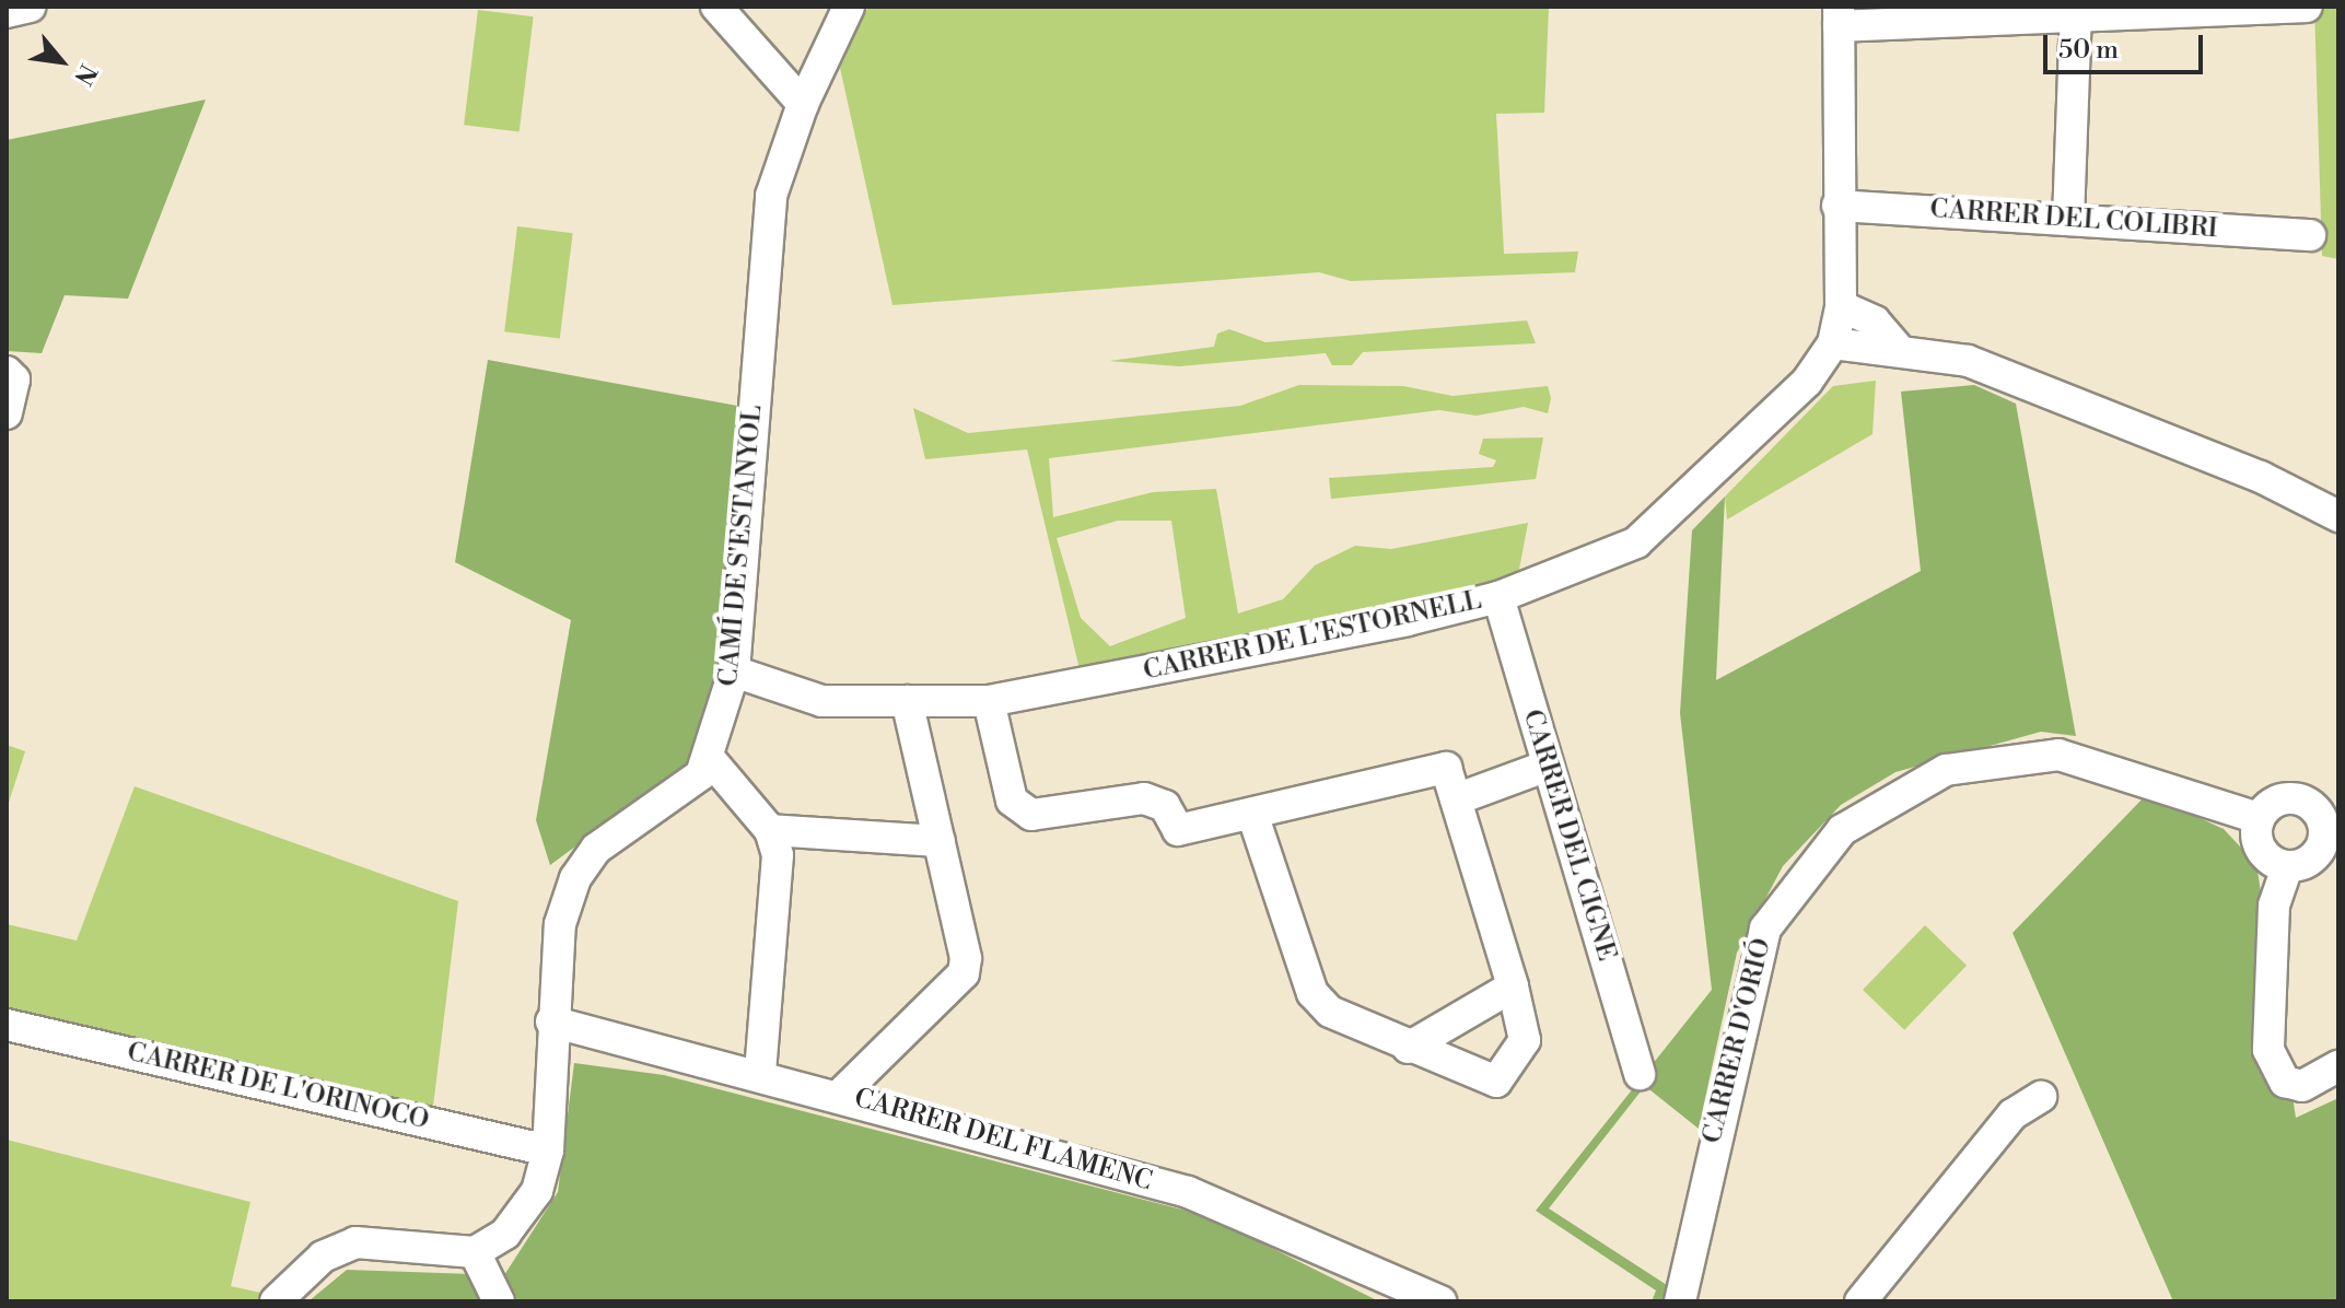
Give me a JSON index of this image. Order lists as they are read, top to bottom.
{
  "streets": {
    "street": [
      "CARRER DEL COLIBRI",
      "CAMÍ DE S'ESTANYOL",
      "CARRER DE L'ESTORNELL",
      "CARRER DEL CIGNE",
      "CARRER D'ORIÓ",
      "CARRER DE L'ORINOCO",
      "CARRER DEL FLAMENC"
    ]
  },
  "crossings": [
    ["CARRER DEL COLIBRI", "CARRER DE L'ESTORNELL"],
    ["CAMÍ DE S'ESTANYOL", "CARRER DE L'ESTORNELL"],
    ["CAMÍ DE S'ESTANYOL", "CARRER DE L'ORINOCO"],
    ["CAMÍ DE S'ESTANYOL", "CARRER DEL FLAMENC"],
    ["CARRER DE L'ESTORNELL", "CARRER DEL CIGNE"]
  ],
  "scale_bar": "50 m",
  "north": "bottom right"
}
